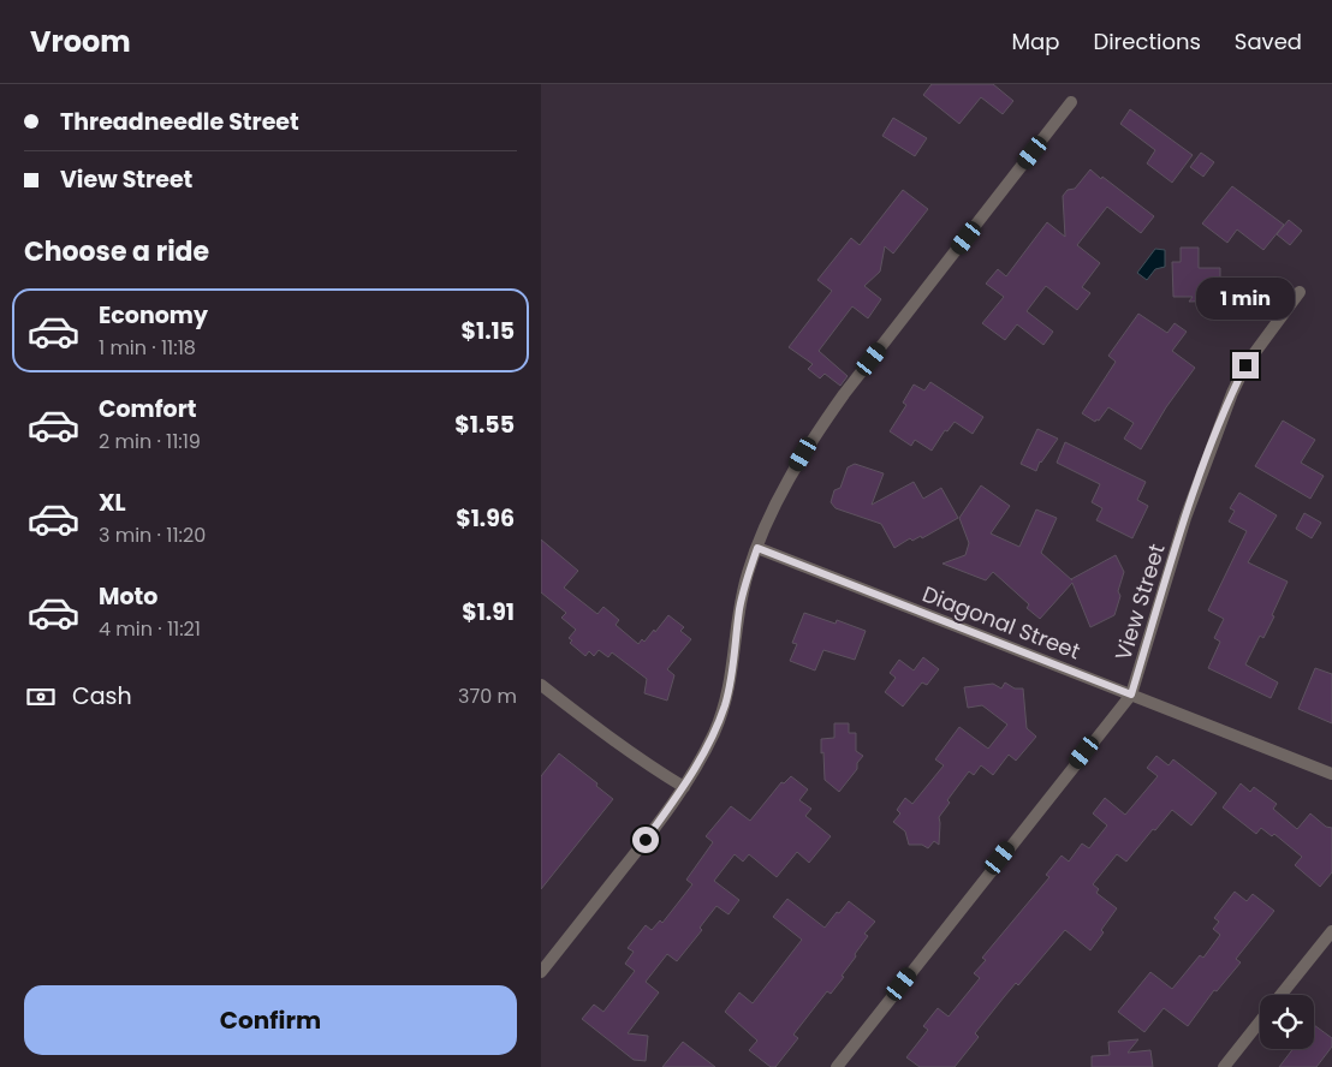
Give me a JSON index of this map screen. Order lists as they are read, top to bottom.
{
  "streets": {
    "street": ["View Street", "Diagonal Street"]
  },
  "crossings": [
    ["View Street", "Diagonal Street"]
  ],
  "page": {
    "header": "Vroom",
    "nav": ["Map", "Directions", "Saved"],
    "banner": ["Threadneedle Street", "View Street"],
    "heading": "Choose a ride",
    "bubble": "1 min",
    "list": [
      {
        "name": "Economy",
        "note": "1 min · 11:18",
        "value": "$1.15"
      },
      {
        "name": "Comfort",
        "note": "2 min · 11:19",
        "value": "$1.55"
      },
      {
        "name": "XL",
        "note": "3 min · 11:20",
        "value": "$1.96"
      },
      {
        "name": "Moto",
        "note": "4 min · 11:21",
        "value": "$1.91"
      }
    ],
    "pay": ["Cash", "370 m"],
    "buttons": "Confirm"
  }
}
